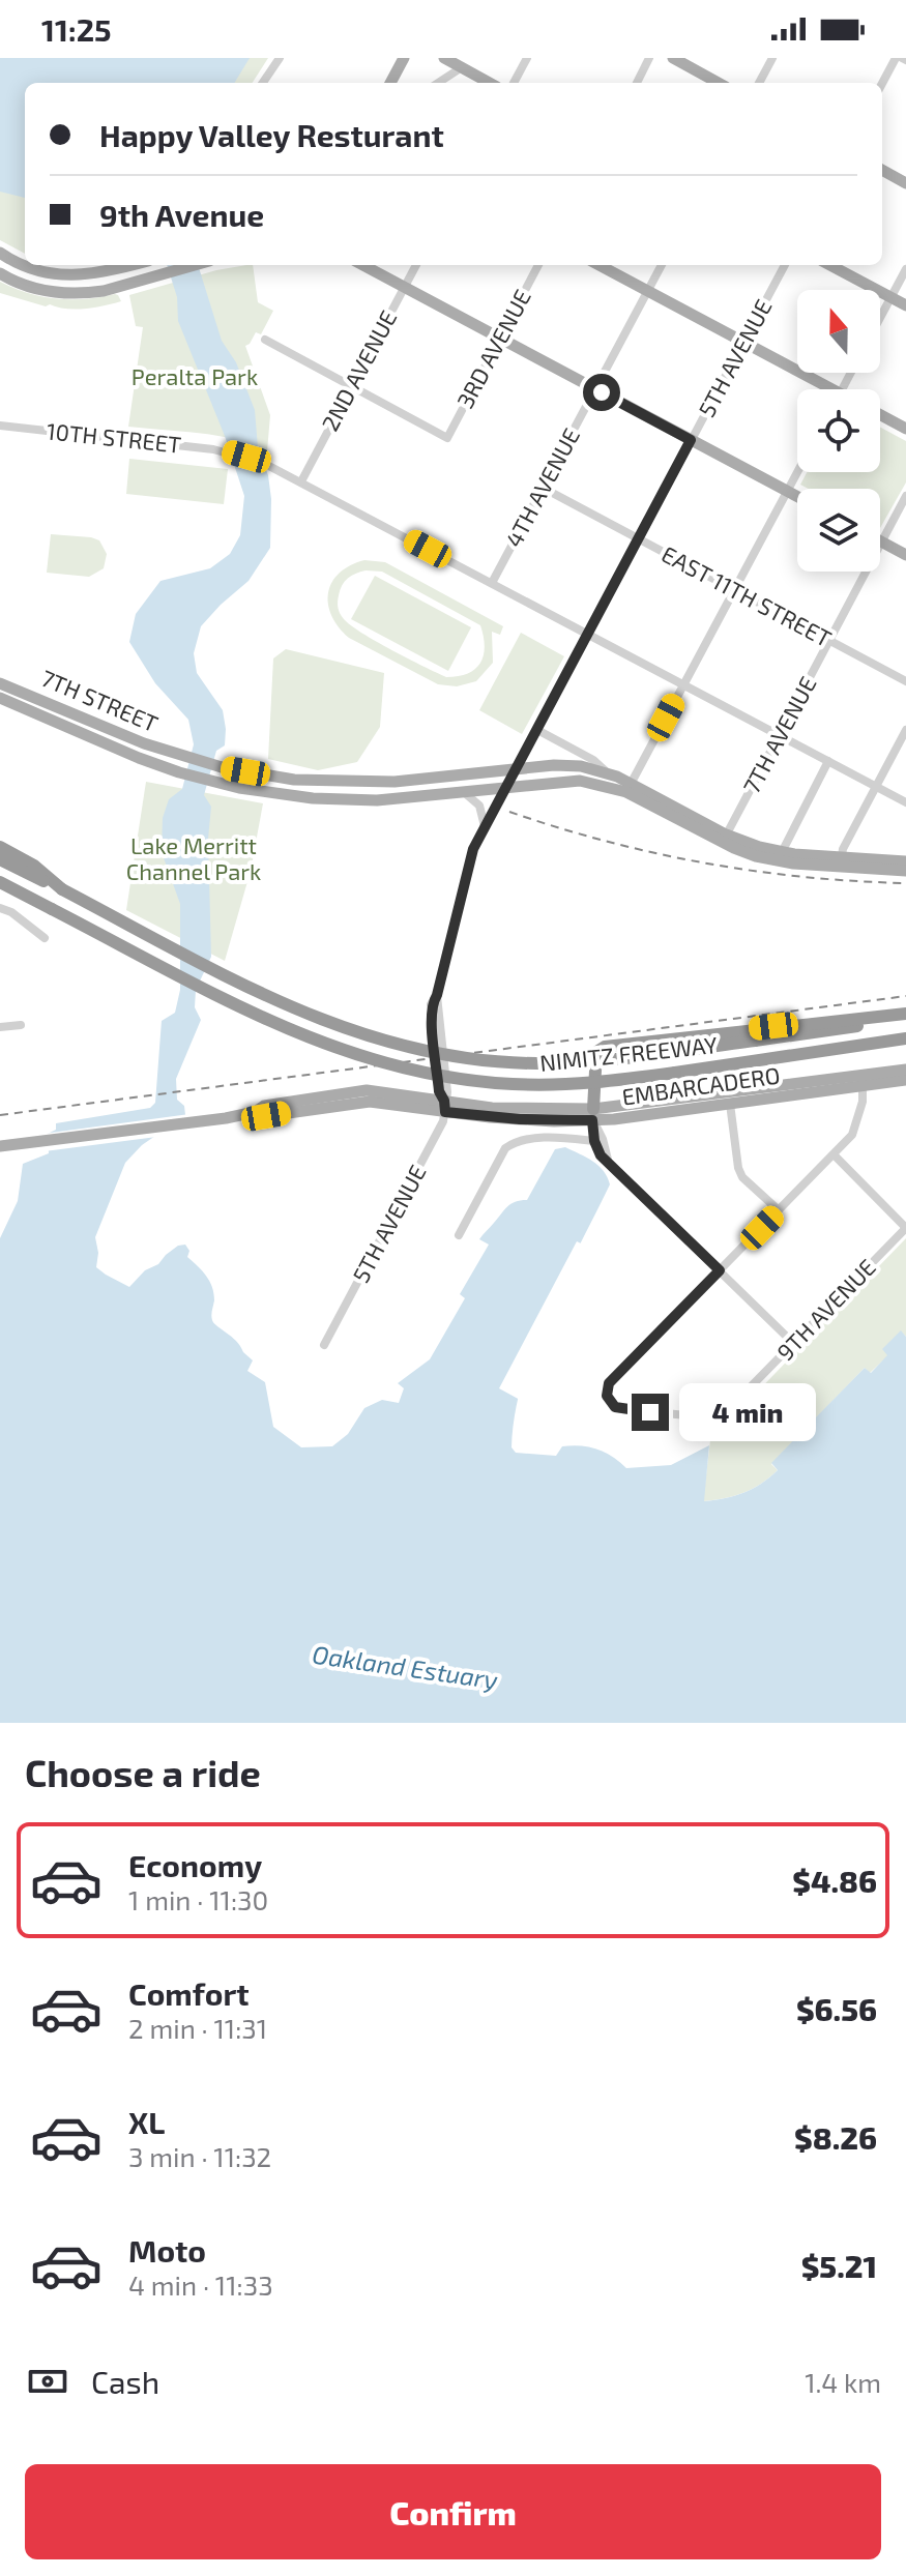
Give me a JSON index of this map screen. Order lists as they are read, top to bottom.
{
  "streets": {
    "highway": ["NIMITZ FREEWAY"],
    "main road": ["7TH STREET", "EMBARCADERO"],
    "street": [
      "3RD AVENUE",
      "5TH AVENUE",
      "2ND AVENUE",
      "10TH STREET",
      "4TH AVENUE",
      "EAST 11TH STREET",
      "7TH AVENUE",
      "9TH AVENUE"
    ]
  },
  "crossings": [
    ["3RD AVENUE", "2ND AVENUE"],
    ["5TH AVENUE", "10TH STREET"],
    ["5TH AVENUE", "EAST 11TH STREET"],
    ["5TH AVENUE", "7TH STREET"],
    ["5TH AVENUE", "EMBARCADERO"],
    ["2ND AVENUE", "10TH STREET"],
    ["10TH STREET", "4TH AVENUE"],
    ["10TH STREET", "7TH AVENUE"],
    ["4TH AVENUE", "EAST 11TH STREET"],
    ["EAST 11TH STREET", "7TH AVENUE"]
  ],
  "water": ["Oakland Estuary"],
  "parks": ["Peralta Park", "Lake Merritt Channel Park"],
  "north": "top",
  "page": {
    "status": "11:25",
    "banner": ["Happy Valley Resturant", "9th Avenue"],
    "bubble": "4 min",
    "heading": "Choose a ride",
    "list": [
      {
        "name": "Economy",
        "note": "1 min · 11:30",
        "value": "$4.86"
      },
      {
        "name": "Comfort",
        "note": "2 min · 11:31",
        "value": "$6.56"
      },
      {
        "name": "XL",
        "note": "3 min · 11:32",
        "value": "$8.26"
      },
      {
        "name": "Moto",
        "note": "4 min · 11:33",
        "value": "$5.21"
      }
    ],
    "pay": ["Cash", "1.4 km"],
    "buttons": "Confirm"
  }
}
